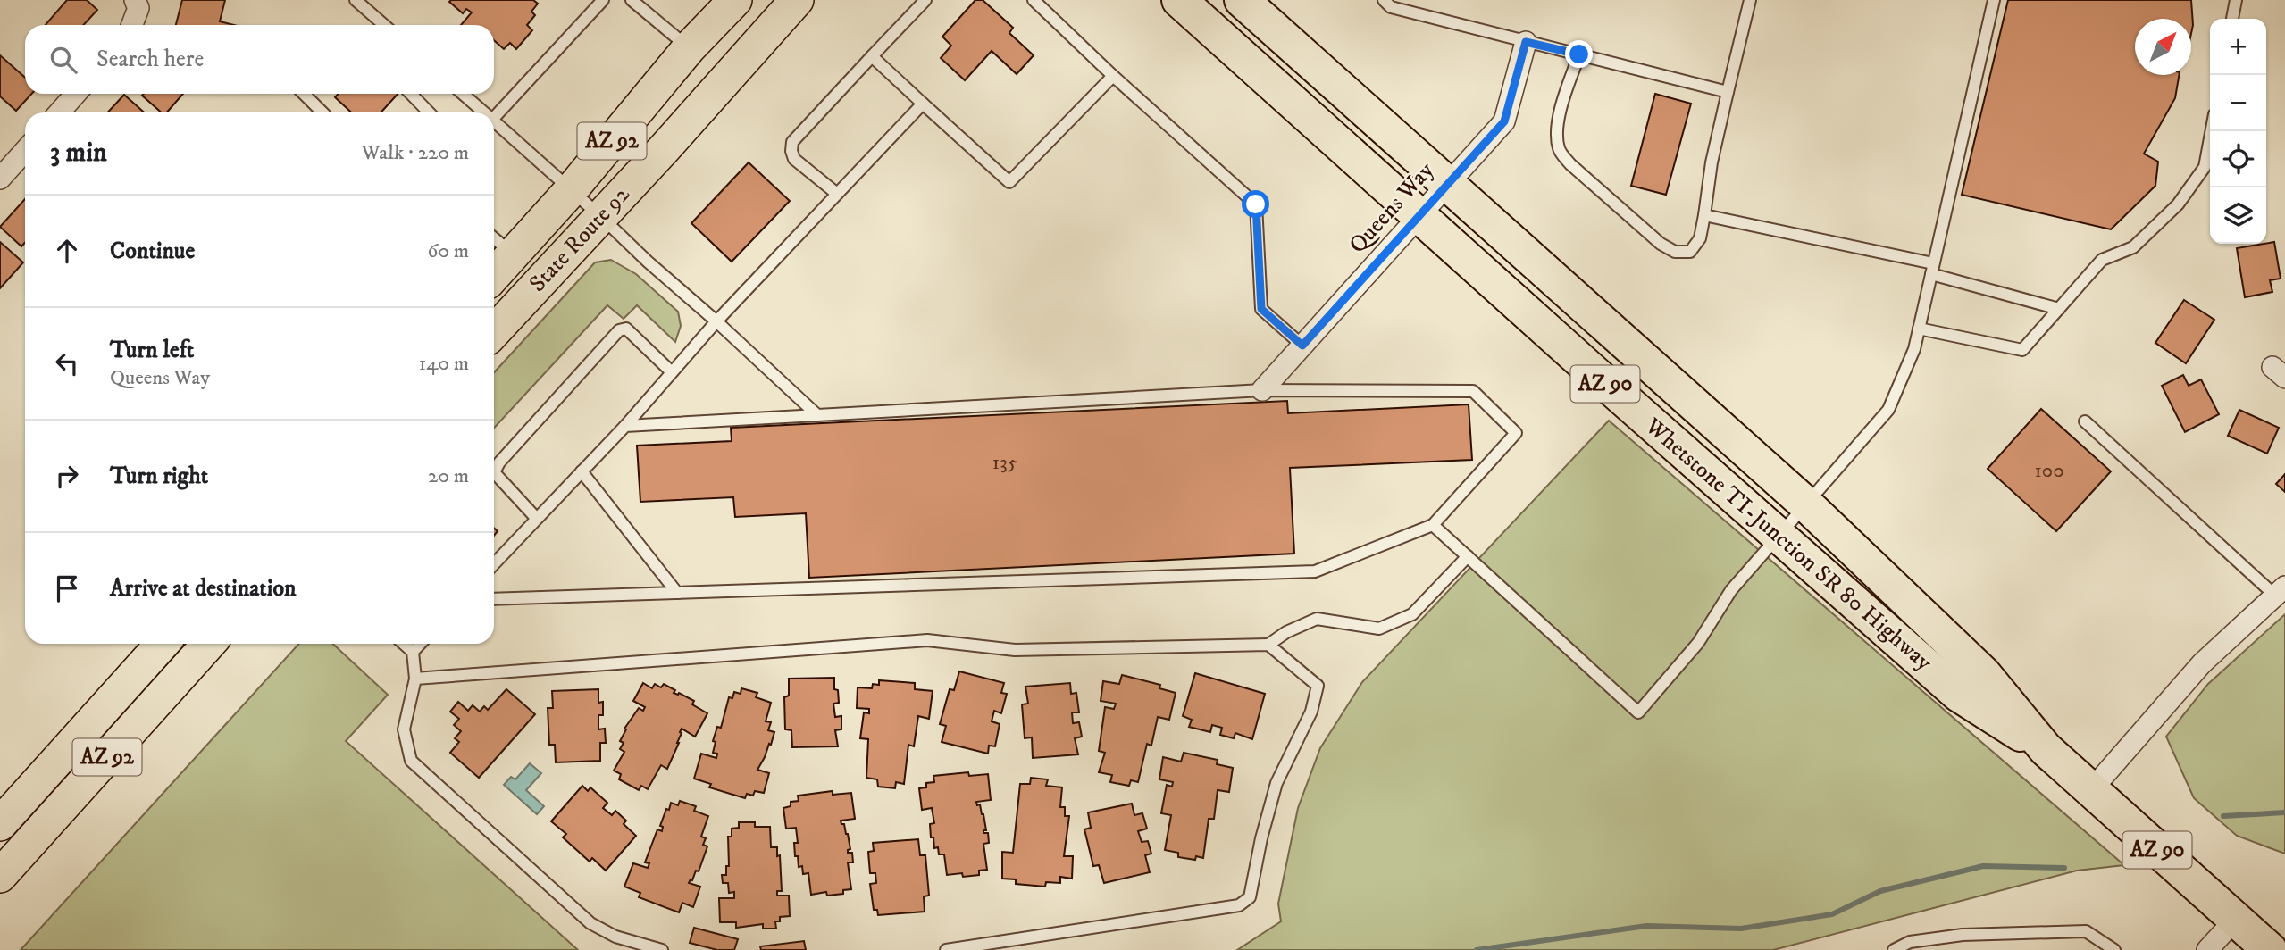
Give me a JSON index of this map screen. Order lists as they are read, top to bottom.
{
  "streets": {
    "highway": ["AZ 90", "Whetstone TI-Junction SR 80 Highway"],
    "main road": ["AZ 92", "State Route 92"],
    "street": ["Queens Way"]
  },
  "crossings": [
    ["Queens Way", "Whetstone TI-Junction SR 80 Highway"]
  ],
  "house_numbers": ["135", "100"],
  "north": "top right",
  "page": {
    "map_buttons": ["+", "−"],
    "search": "Search here",
    "heading": ["3 min", "Walk · 220 m"],
    "list": [
      ["Continue", "60 m"],
      ["Turn left", "Queens Way", "140 m"],
      ["Turn right", "20 m"],
      "Arrive at destination"
    ]
  }
}
